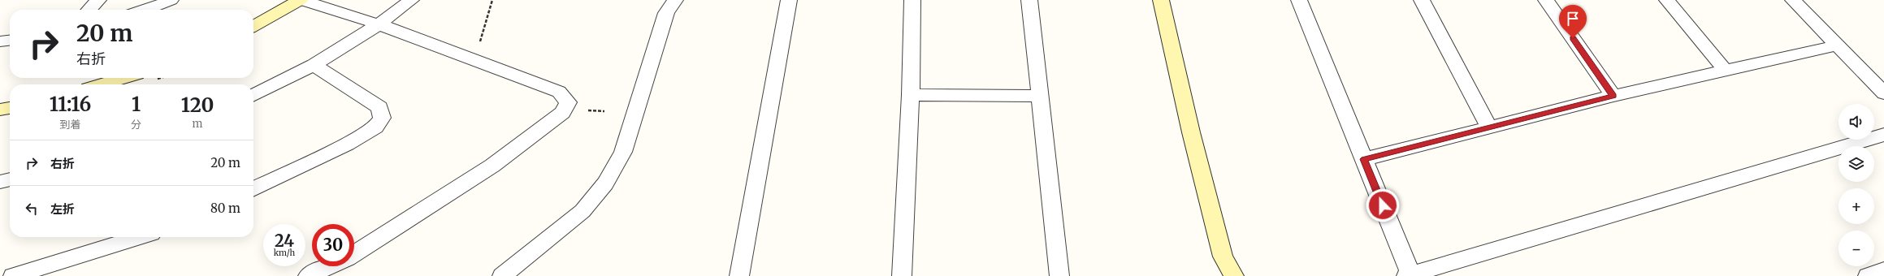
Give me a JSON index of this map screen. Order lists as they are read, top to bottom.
{
  "page": {
    "turn": ["20 m", "右折"],
    "eta": [
      "11:16",
      "到着",
      "1",
      "分",
      "120",
      "m"
    ],
    "map_buttons": ["+", "−"],
    "list": [
      {
        "name": "右折",
        "value": "20 m"
      },
      {
        "name": "左折",
        "value": "80 m"
      }
    ],
    "speed": "24 km/h",
    "limit": "30"
  }
}
